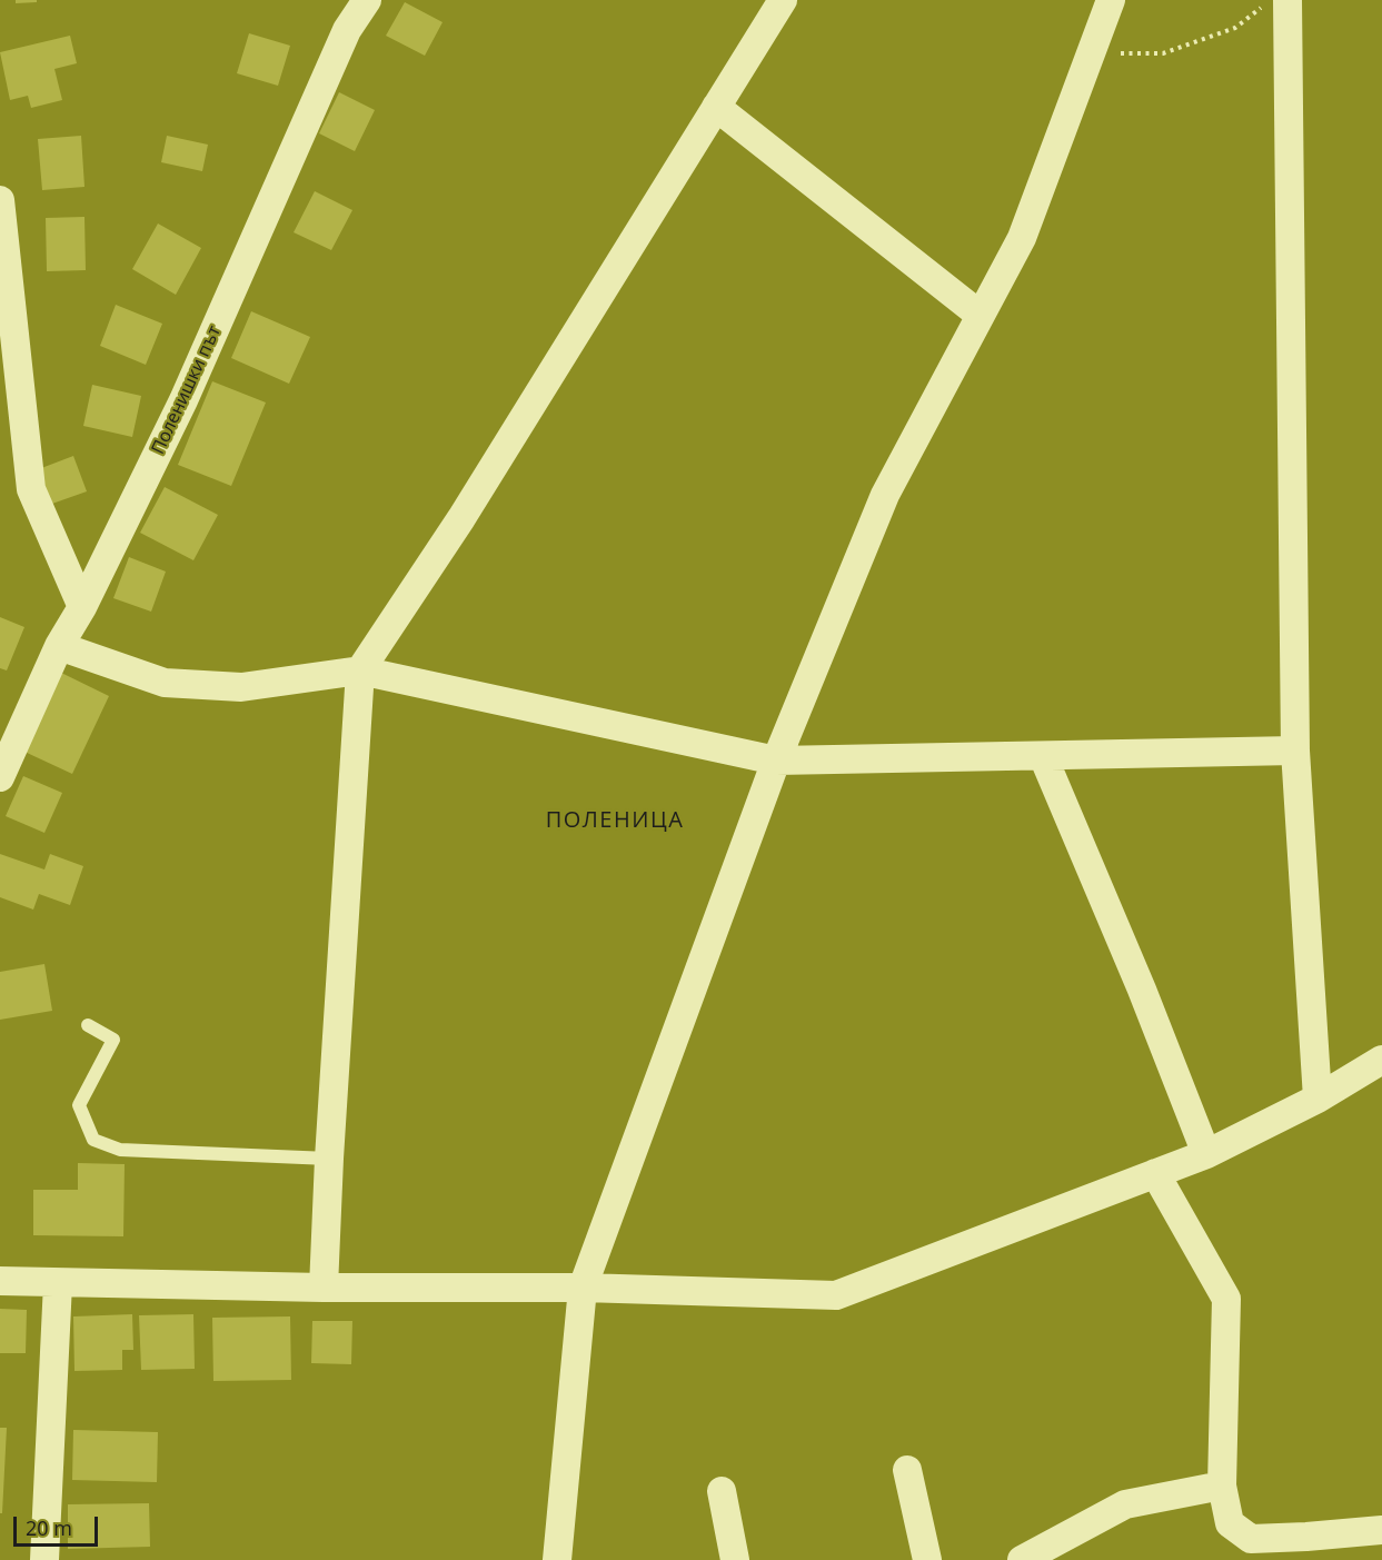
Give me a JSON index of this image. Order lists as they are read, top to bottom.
{
  "streets": {
    "street": ["Поленишки път"]
  },
  "districts": ["ПОЛЕНИЦА"],
  "scale_bar": "20 m"
}
